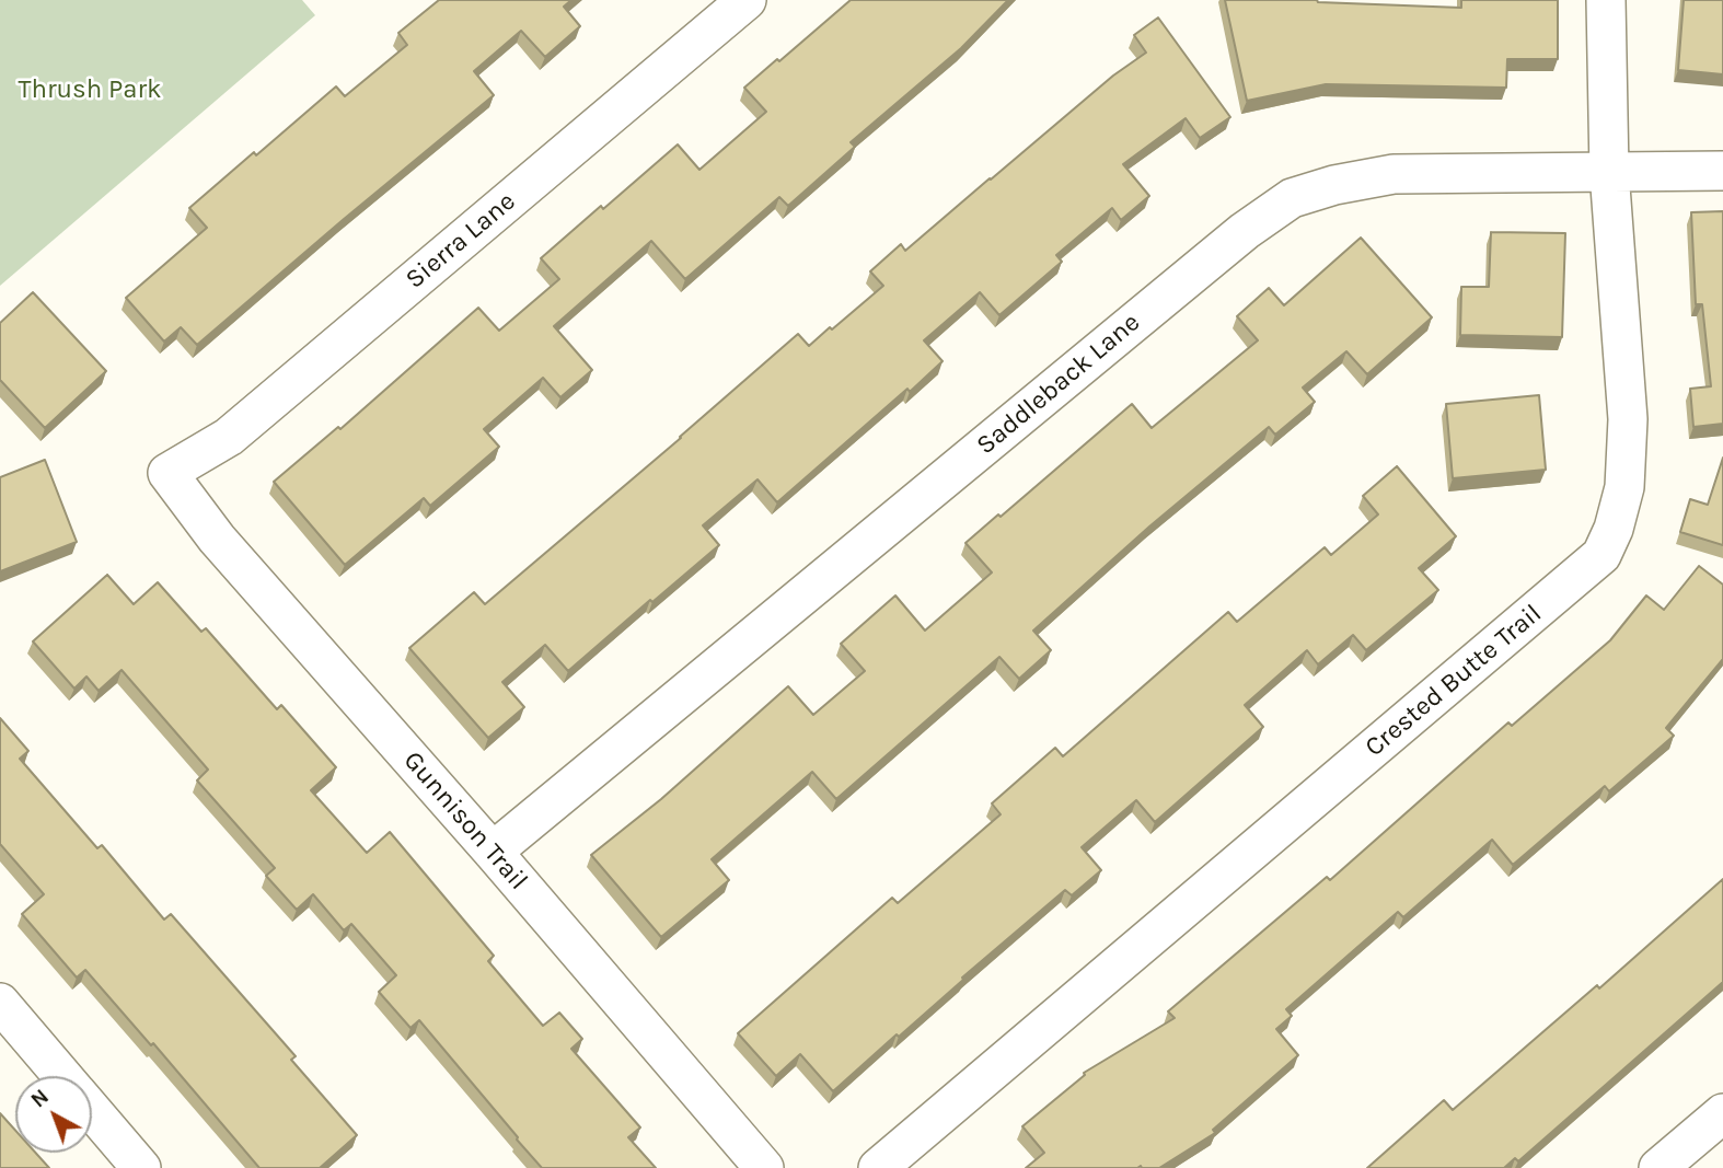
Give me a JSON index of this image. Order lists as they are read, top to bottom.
{
  "streets": {
    "street": [
      "Sierra Lane",
      "Saddleback Lane",
      "Crested Butte Trail",
      "Gunnison Trail"
    ]
  },
  "crossings": [
    ["Sierra Lane", "Gunnison Trail"],
    ["Saddleback Lane", "Crested Butte Trail"],
    ["Saddleback Lane", "Gunnison Trail"]
  ],
  "parks": ["Thrush Park"],
  "north": "top left"
}
